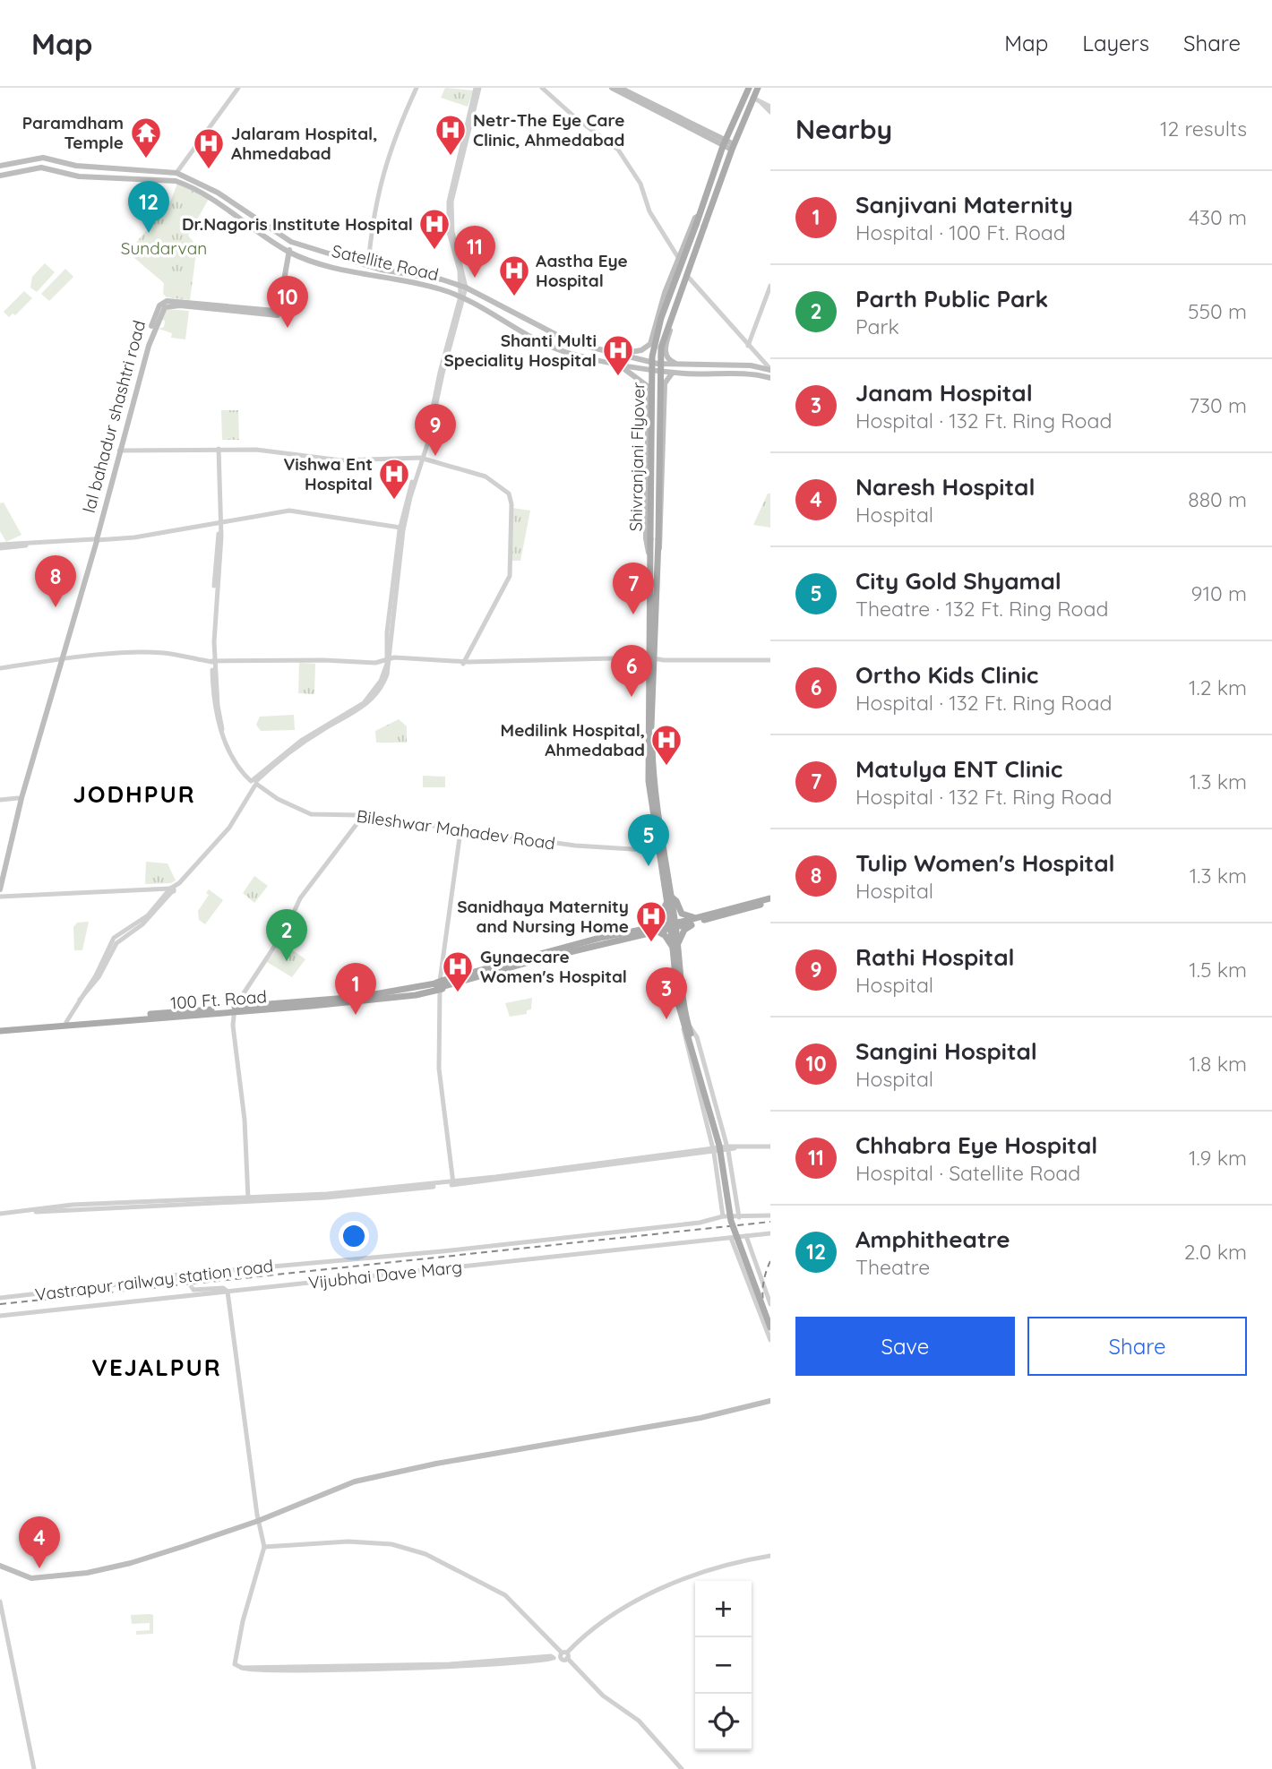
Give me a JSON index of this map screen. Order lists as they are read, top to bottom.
{
  "streets": {
    "main road": [
      "Satellite Road",
      "lal bahadur shashtri road",
      "Shivranjani Flyover",
      "100 Ft. Road"
    ],
    "street": ["Bileshwar Mahadev Road", "Vijubhai Dave Marg", "Vastrapur railway station road"]
  },
  "crossings": [
    ["Satellite Road", "lal bahadur shashtri road"]
  ],
  "districts": ["JODHPUR", "VEJALPUR"],
  "parks": ["Sundarvan"],
  "places": {
    "hospital": [
      "Netr-The Eye Care Clinic, Ahmedabad",
      "Jalaram Hospital, Ahmedabad",
      "Dr.Nagoris Institute Hospital",
      "Aastha Eye Hospital",
      "Shanti Multi Speciality Hospital",
      "Vishwa Ent Hospital",
      "Medilink Hospital, Ahmedabad",
      "Sanidhaya Maternity and Nursing Home",
      "Gynaecare Women's Hospital"
    ],
    "temple": ["Paramdham Temple"]
  },
  "page": {
    "header": "Map",
    "nav": ["Map", "Layers", "Share"],
    "heading": ["Nearby", "12 results"],
    "list": [
      {
        "mark": "1",
        "name": "Sanjivani Maternity",
        "note": "Hospital · 100 Ft. Road",
        "value": "430 m"
      },
      {
        "mark": "2",
        "name": "Parth Public Park",
        "note": "Park",
        "value": "550 m"
      },
      {
        "mark": "3",
        "name": "Janam Hospital",
        "note": "Hospital · 132 Ft. Ring Road",
        "value": "730 m"
      },
      {
        "mark": "4",
        "name": "Naresh Hospital",
        "note": "Hospital",
        "value": "880 m"
      },
      {
        "mark": "5",
        "name": "City Gold Shyamal",
        "note": "Theatre · 132 Ft. Ring Road",
        "value": "910 m"
      },
      {
        "mark": "6",
        "name": "Ortho Kids Clinic",
        "note": "Hospital · 132 Ft. Ring Road",
        "value": "1.2 km"
      },
      {
        "mark": "7",
        "name": "Matulya ENT Clinic",
        "note": "Hospital · 132 Ft. Ring Road",
        "value": "1.3 km"
      },
      {
        "mark": "8",
        "name": "Tulip Women's Hospital",
        "note": "Hospital",
        "value": "1.3 km"
      },
      {
        "mark": "9",
        "name": "Rathi Hospital",
        "note": "Hospital",
        "value": "1.5 km"
      },
      {
        "mark": "10",
        "name": "Sangini Hospital",
        "note": "Hospital",
        "value": "1.8 km"
      },
      {
        "mark": "11",
        "name": "Chhabra Eye Hospital",
        "note": "Hospital · Satellite Road",
        "value": "1.9 km"
      },
      {
        "mark": "12",
        "name": "Amphitheatre",
        "note": "Theatre",
        "value": "2.0 km"
      }
    ],
    "pins": [
      "12",
      "11",
      "10",
      "9",
      "8",
      "7",
      "6",
      "5",
      "2",
      "1",
      "3",
      "4"
    ],
    "buttons": ["Save", "Share"],
    "map_buttons": ["+", "−"]
  }
}
